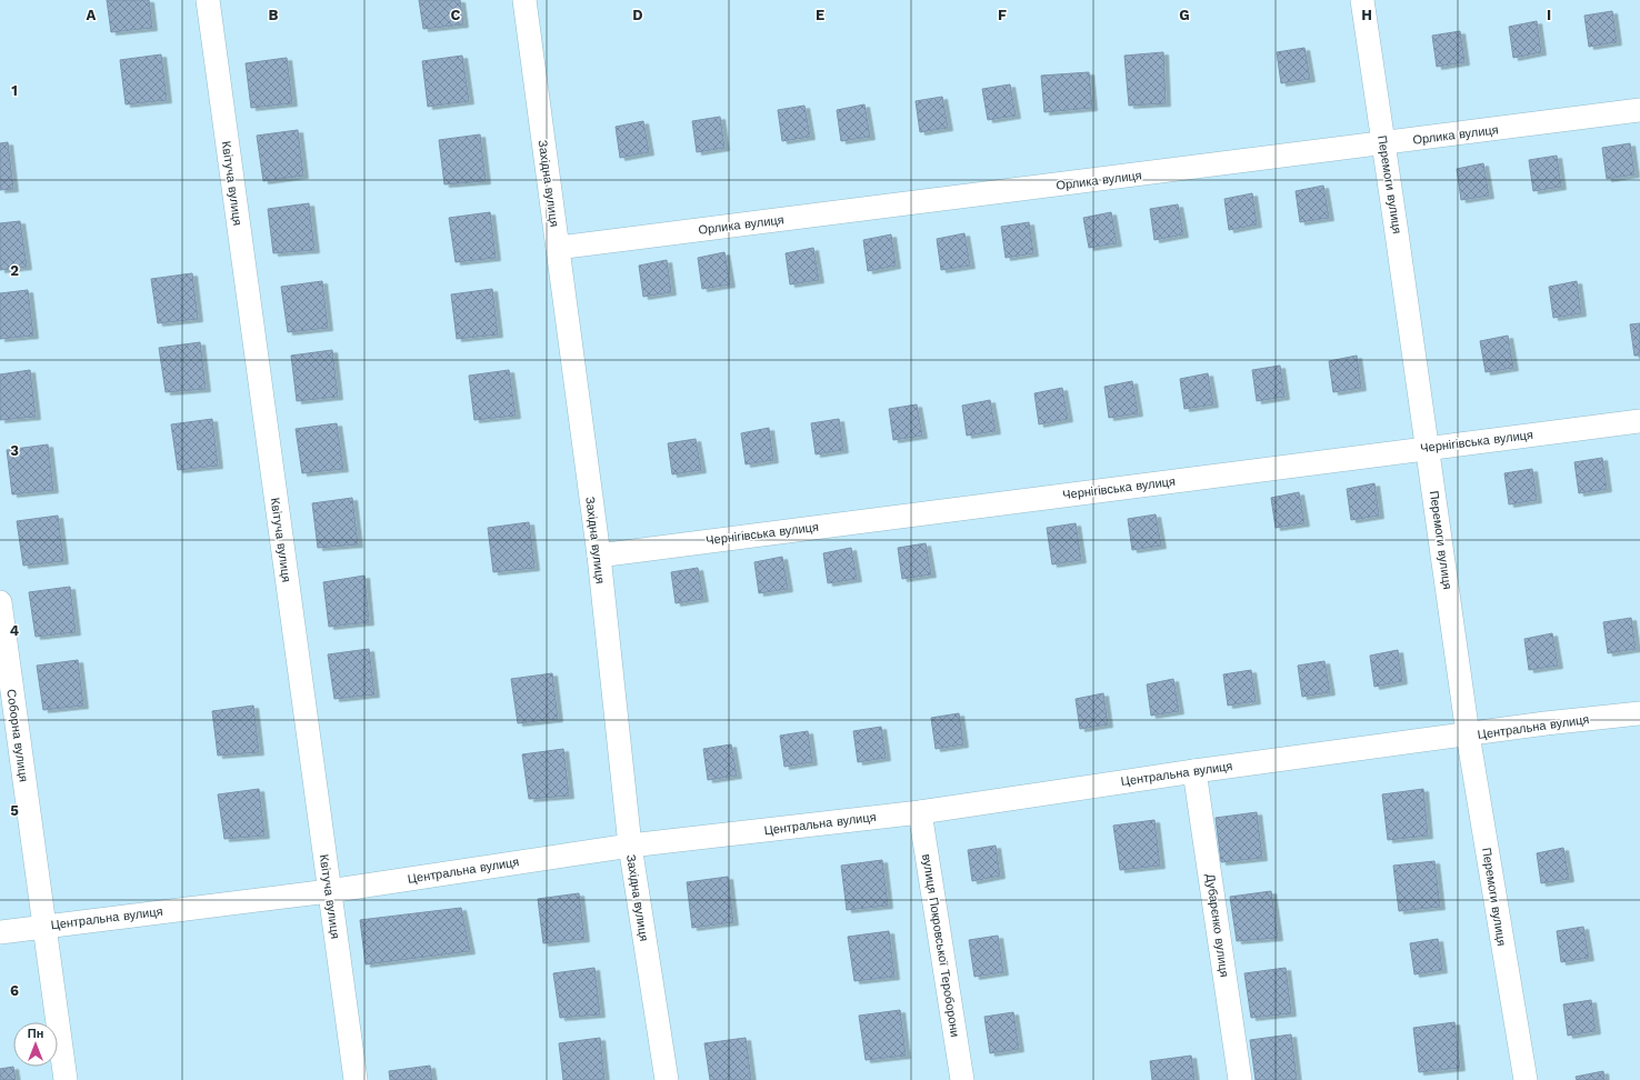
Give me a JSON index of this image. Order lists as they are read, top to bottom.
{
  "streets": {
    "street": [
      "Орлика вулиця",
      "Квітуча вулиця",
      "Західна вулиця",
      "Перемоги вулиця",
      "Чернігівська вулиця",
      "Центральна вулиця",
      "Соборна вулиця",
      "Дубарєнко вулиця",
      "вулиця Покровської Тероборони"
    ]
  },
  "crossings": [
    ["Орлика вулиця", "Західна вулиця"],
    ["Орлика вулиця", "Перемоги вулиця"],
    ["Квітуча вулиця", "Центральна вулиця"],
    ["Західна вулиця", "Чернігівська вулиця"],
    ["Західна вулиця", "Центральна вулиця"],
    ["Перемоги вулиця", "Чернігівська вулиця"],
    ["Перемоги вулиця", "Центральна вулиця"],
    ["Центральна вулиця", "Соборна вулиця"],
    ["Центральна вулиця", "Дубарєнко вулиця"],
    ["Центральна вулиця", "вулиця Покровської Тероборони"]
  ],
  "north": "top",
  "grid": {
    "columns": [
      "A",
      "B",
      "C",
      "D",
      "E",
      "F",
      "G",
      "H",
      "I"
    ],
    "rows": [
      "1",
      "2",
      "3",
      "4",
      "5",
      "6"
    ]
  }
}
